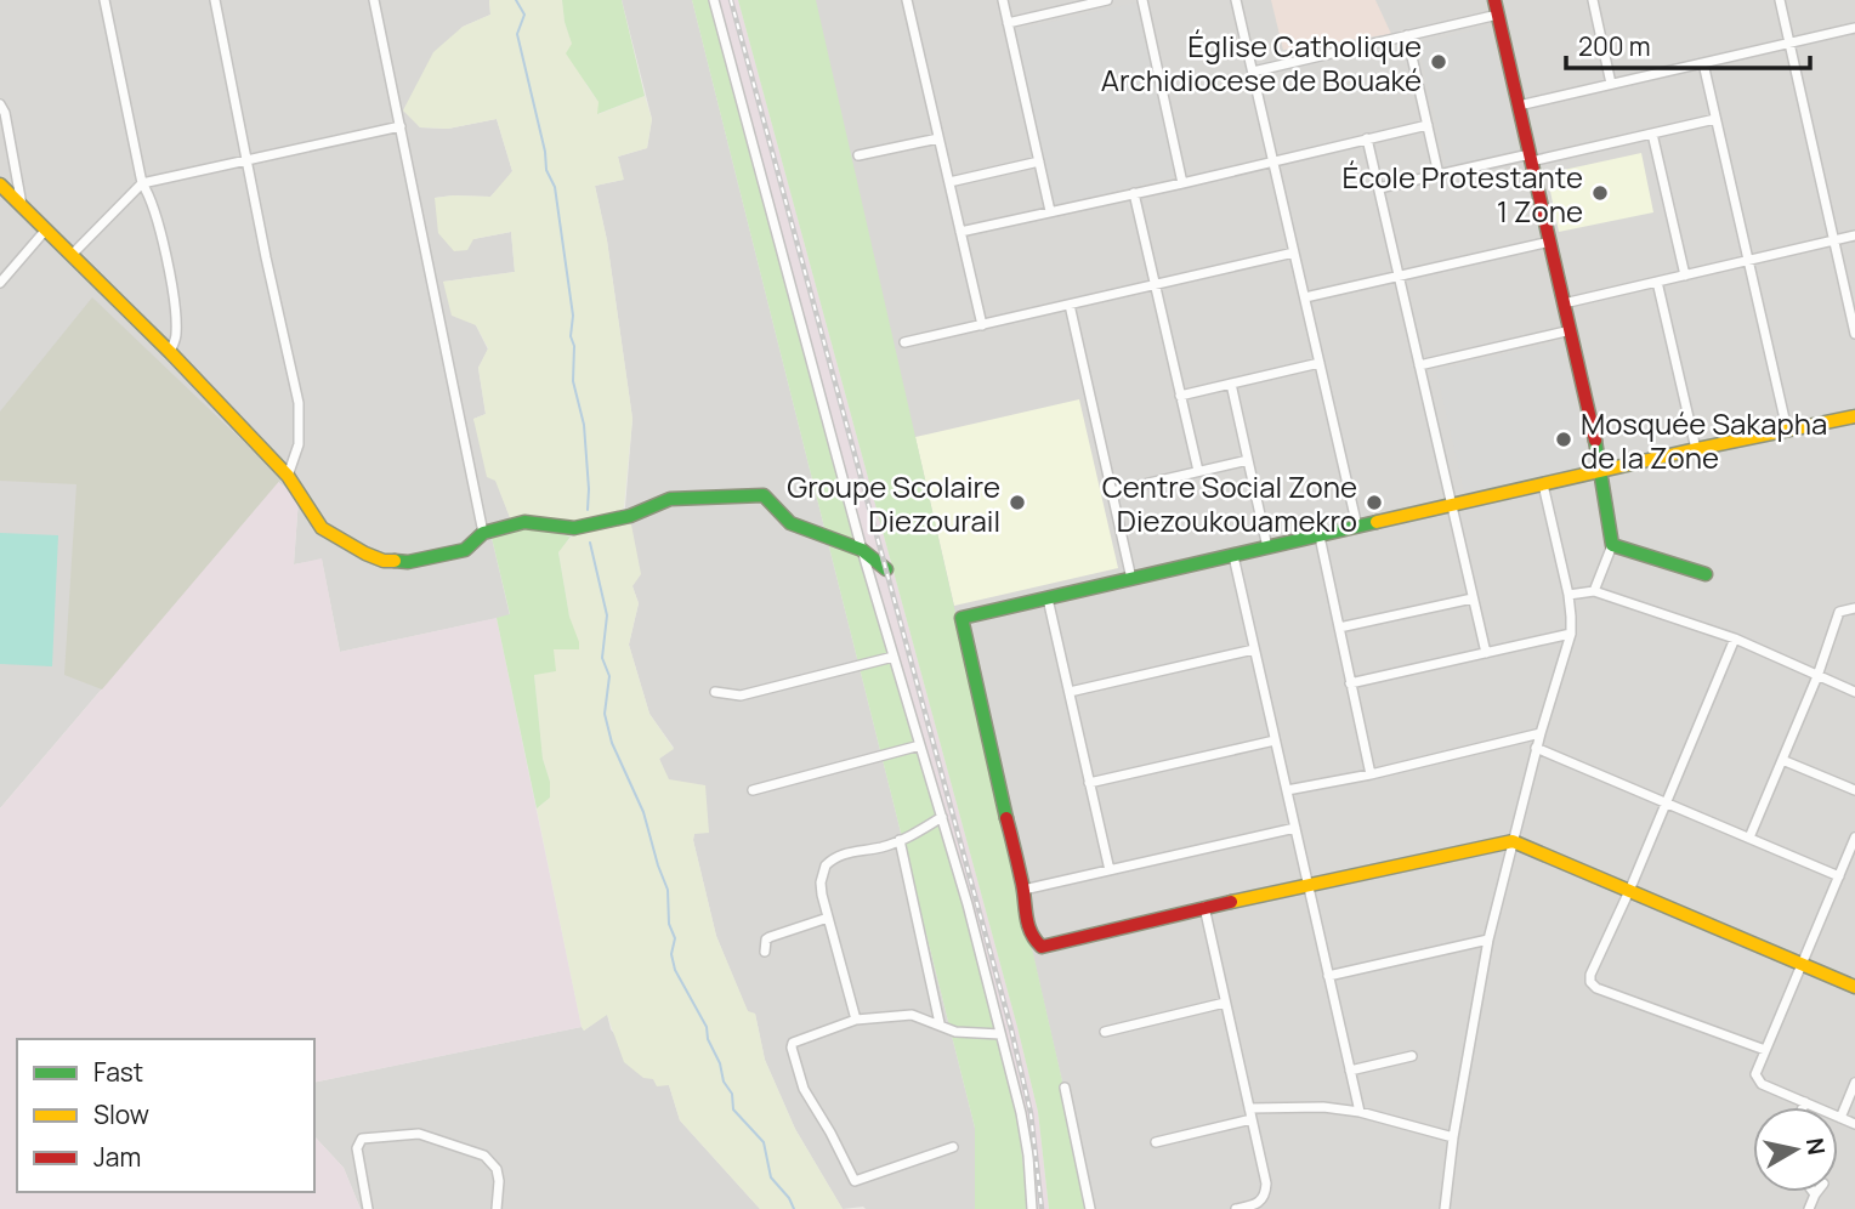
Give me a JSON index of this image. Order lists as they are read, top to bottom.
{
  "places": [
    "Église Catholique Archidiocese de Bouaké",
    "École Protestante 1 Zone",
    "Mosquée Sakapha de la Zone",
    "Groupe Scolaire Diezourail",
    "Centre Social Zone Diezoukouamekro"
  ],
  "legend": ["Fast", "Slow", "Jam"],
  "scale_bar": "200 m",
  "north": "right"
}
